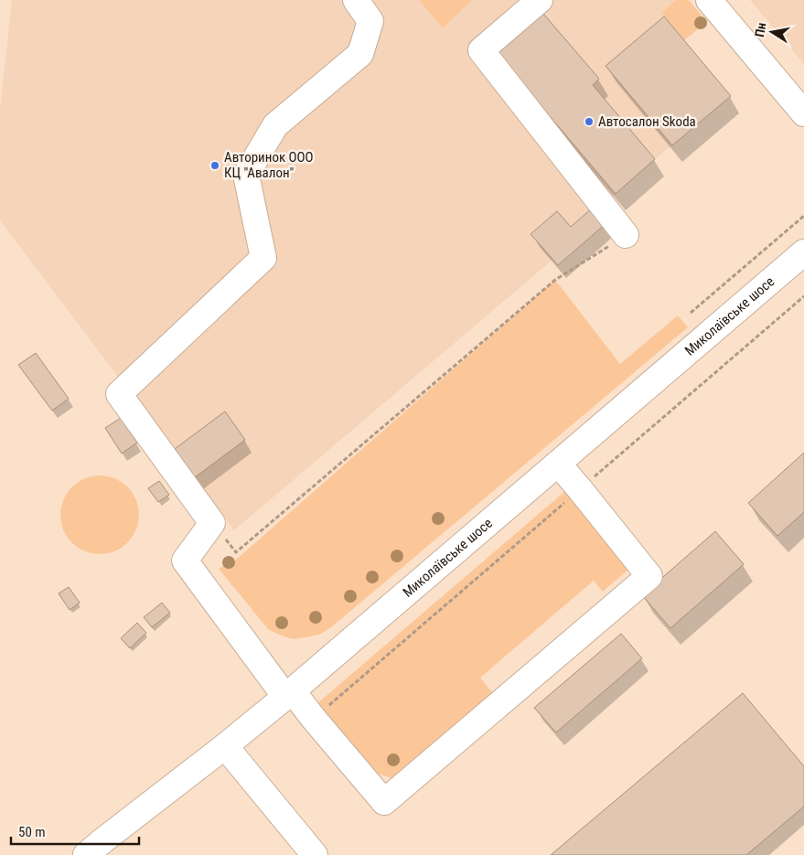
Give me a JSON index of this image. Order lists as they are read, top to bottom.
{
  "streets": {
    "main road": ["Миколаївське шосе"]
  },
  "places": ["Автосалон Skoda", "Авторинок ООО КЦ \"Авалон\""],
  "scale_bar": "50 m",
  "north": "left"
}
